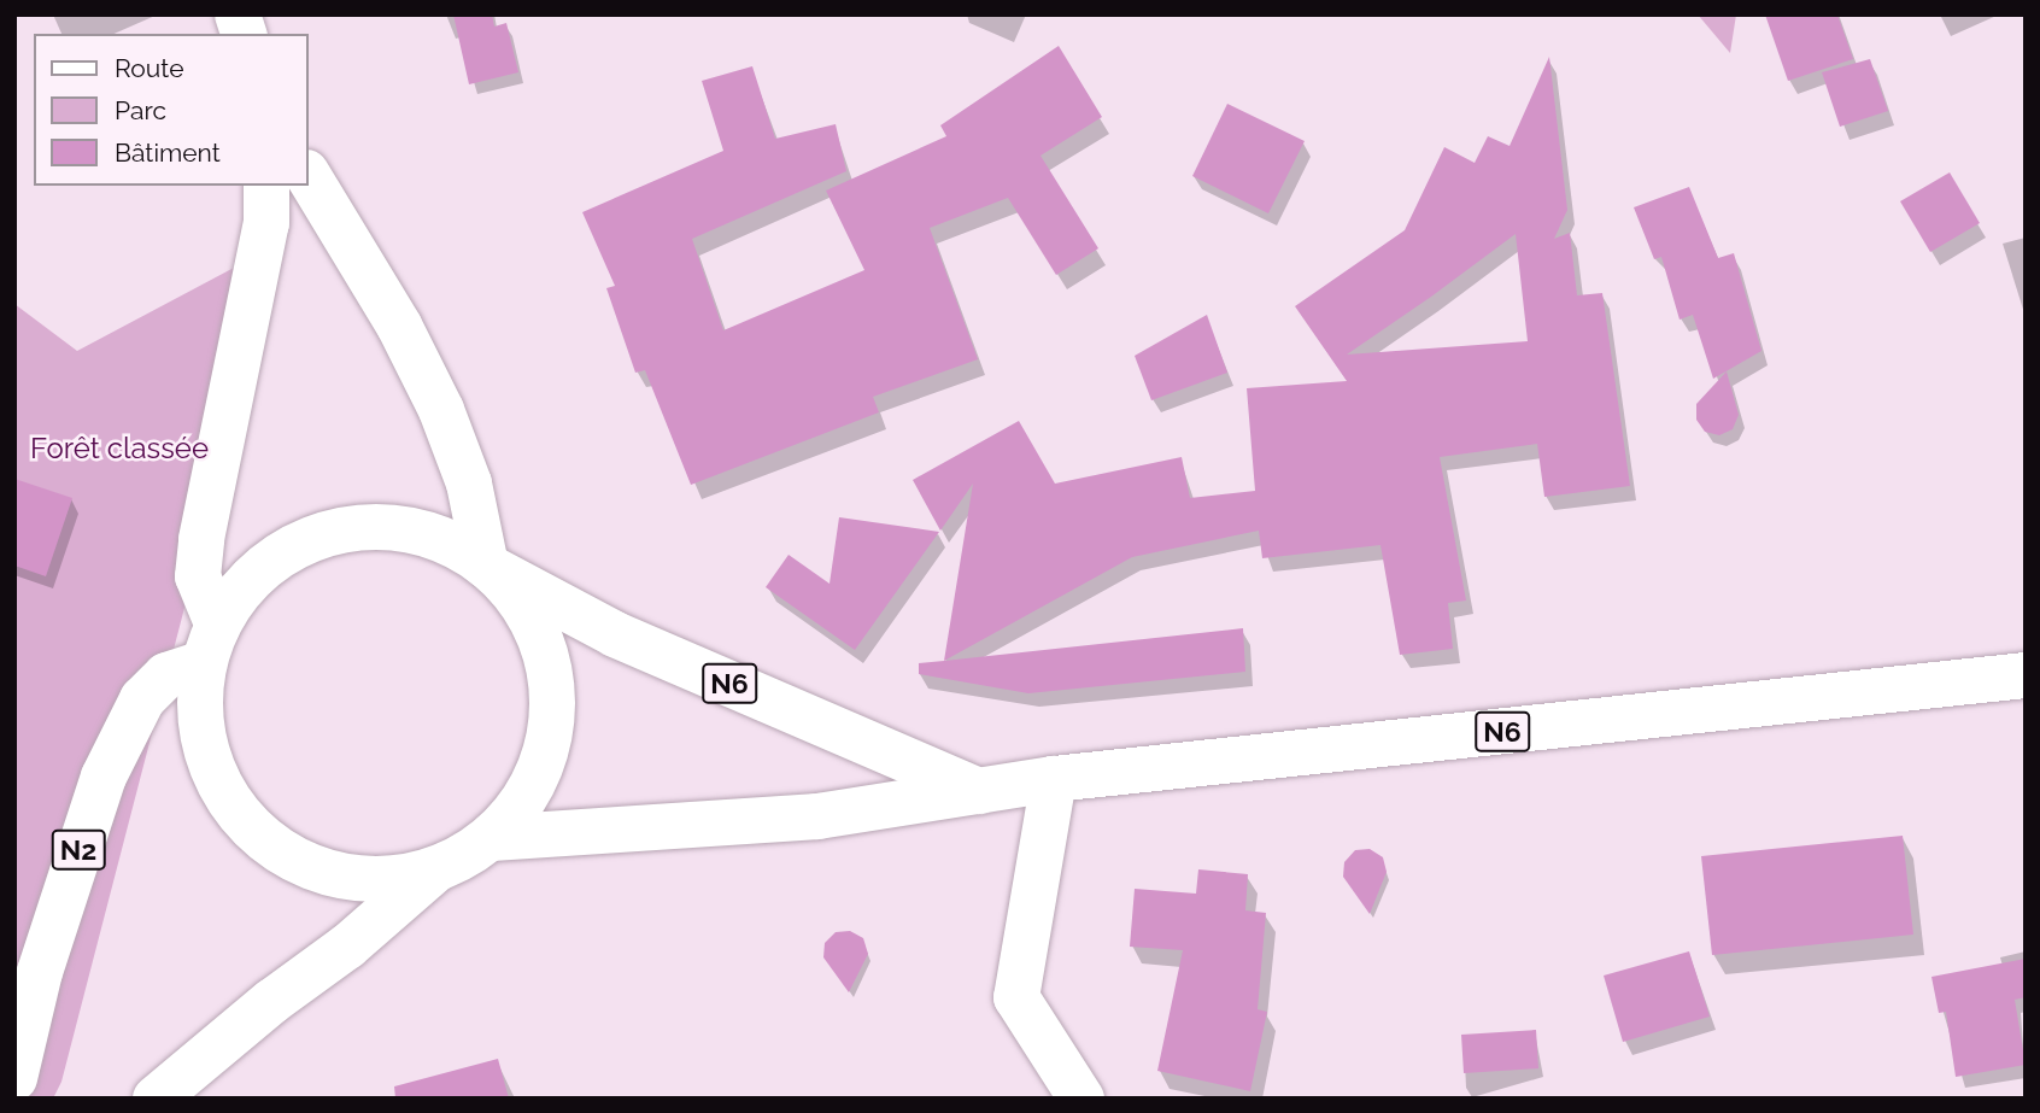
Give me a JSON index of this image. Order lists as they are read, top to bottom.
{
  "streets": {
    "main road": ["N6", "N2"]
  },
  "parks": ["Forêt classée"],
  "legend": ["Route", "Parc", "Bâtiment"]
}
